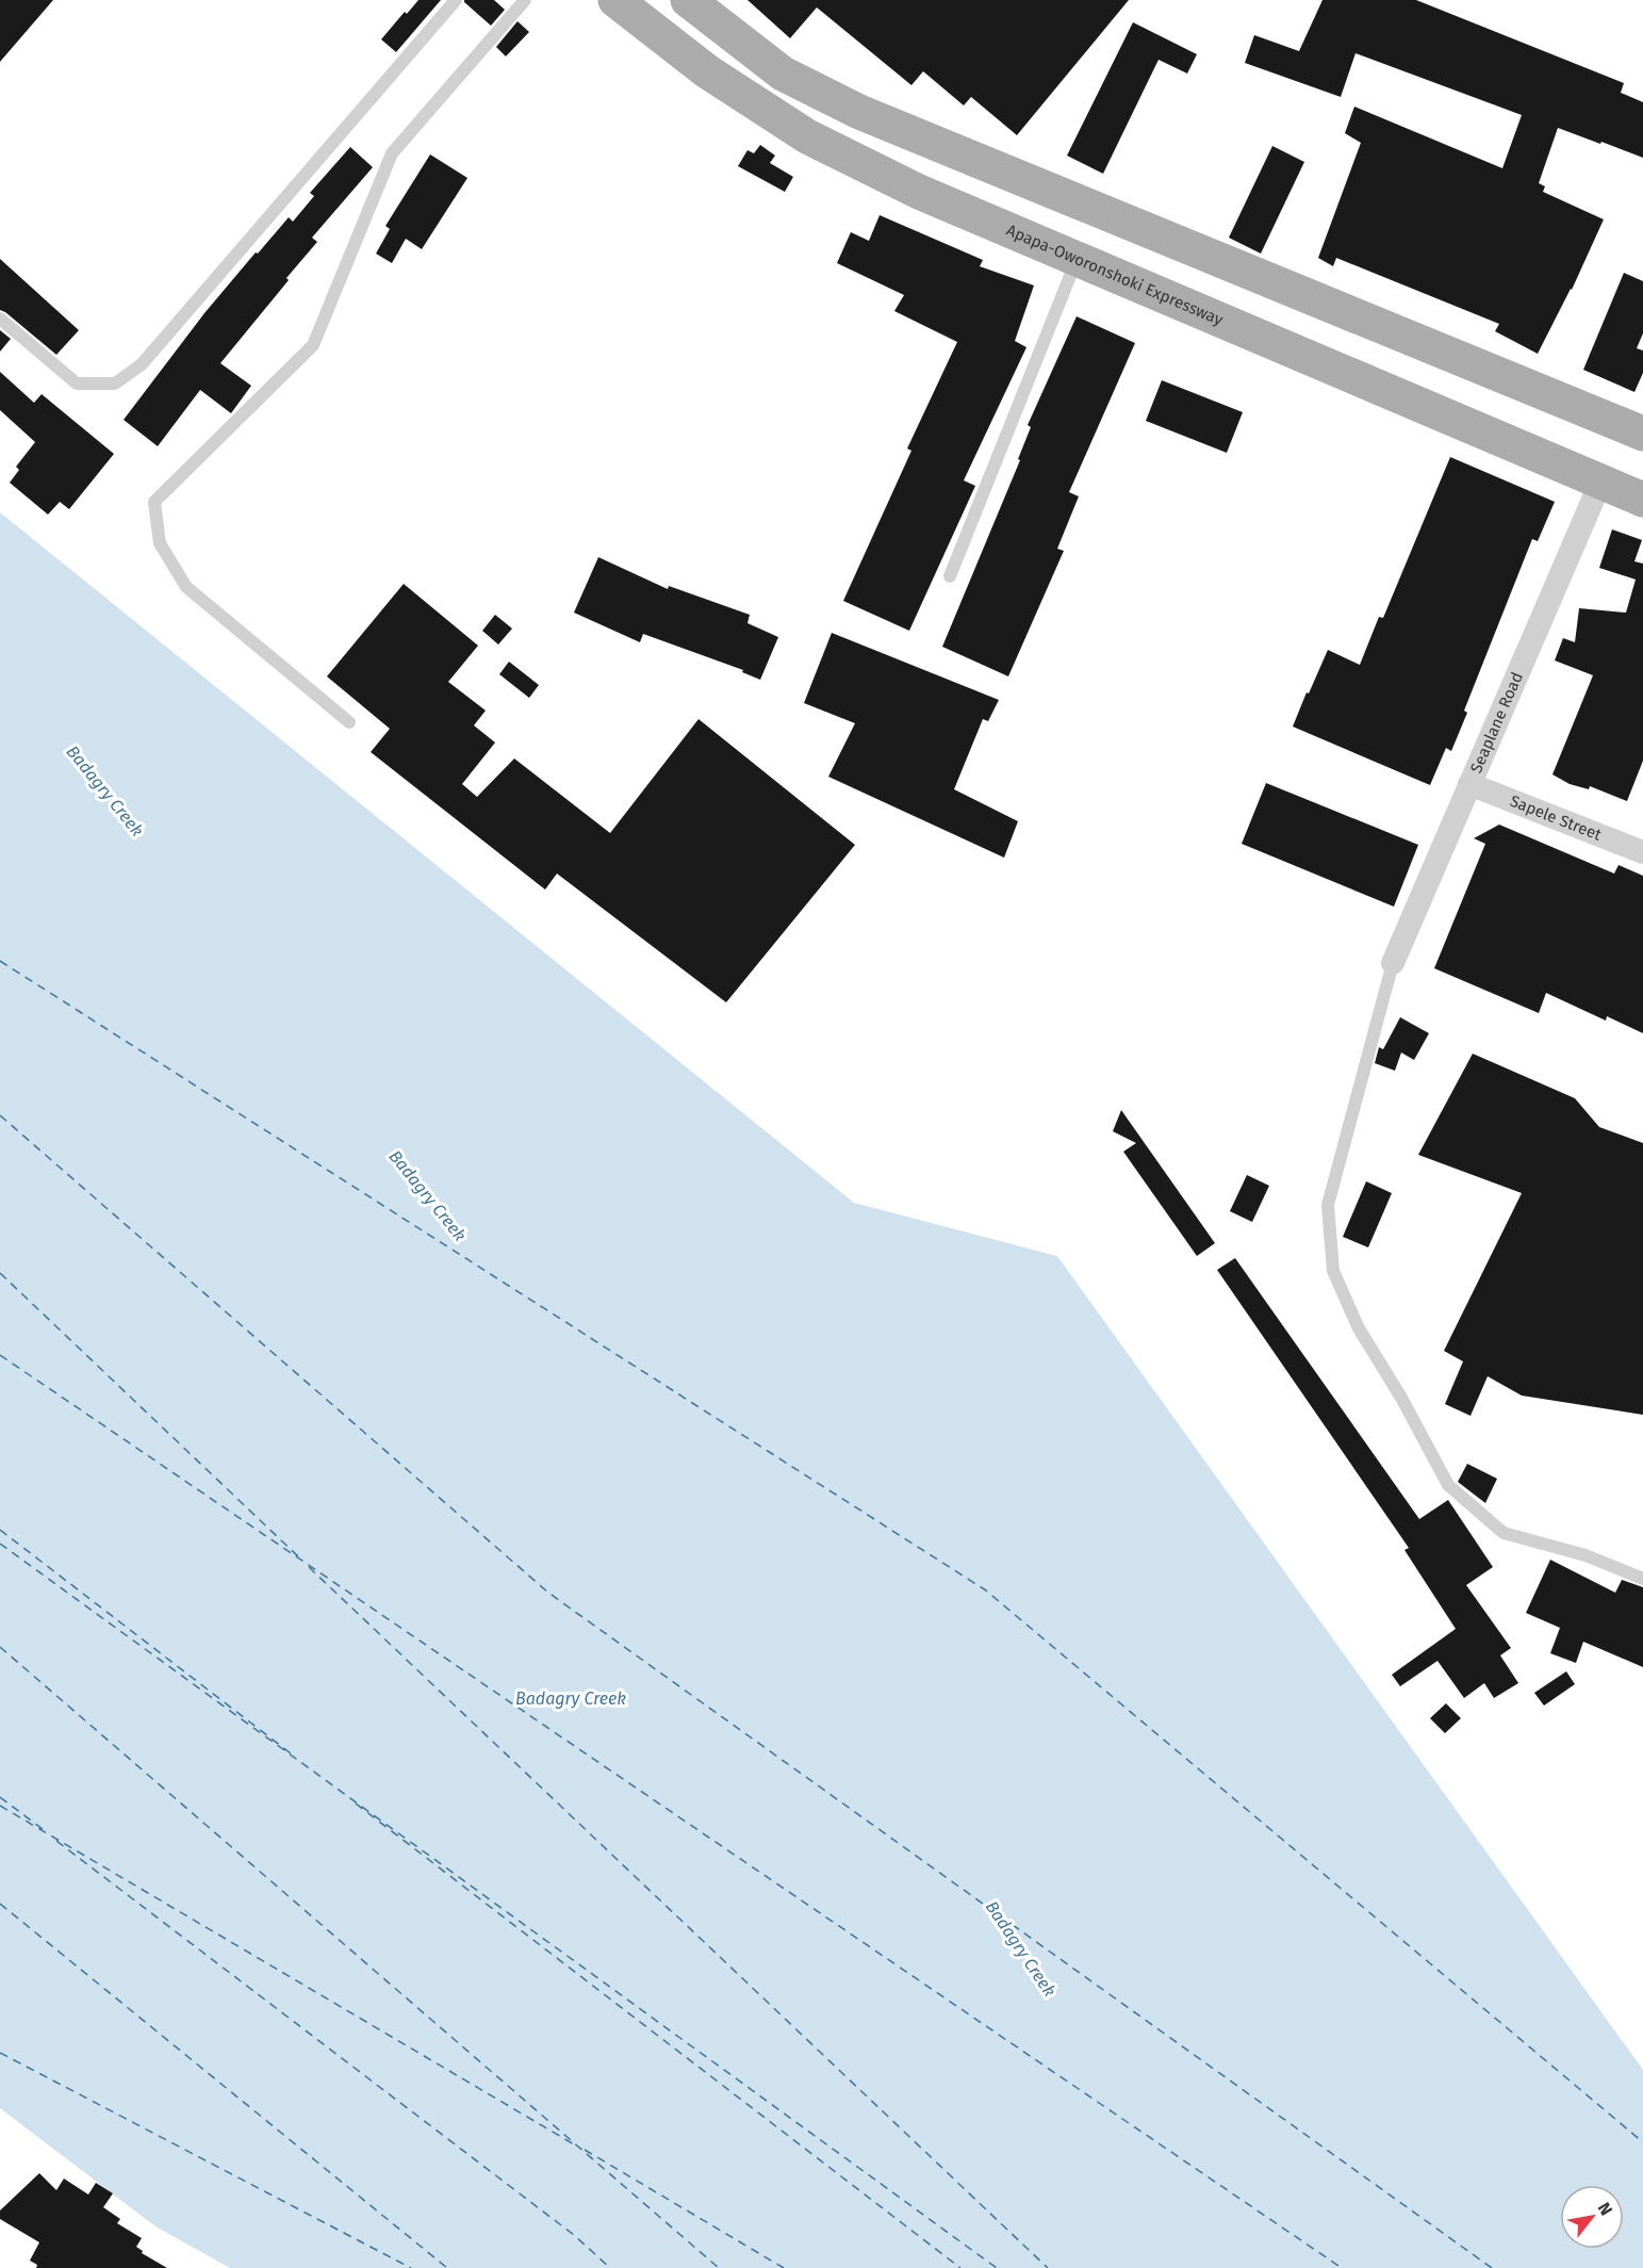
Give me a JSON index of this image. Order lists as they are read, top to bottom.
{
  "streets": {
    "main road": ["Apapa-Oworonshoki Expressway"],
    "street": ["Seaplane Road", "Sapele Street"]
  },
  "crossings": [
    ["Apapa-Oworonshoki Expressway", "Seaplane Road"],
    ["Seaplane Road", "Sapele Street"]
  ],
  "water": ["Badagry Creek"],
  "north": "top right"
}
